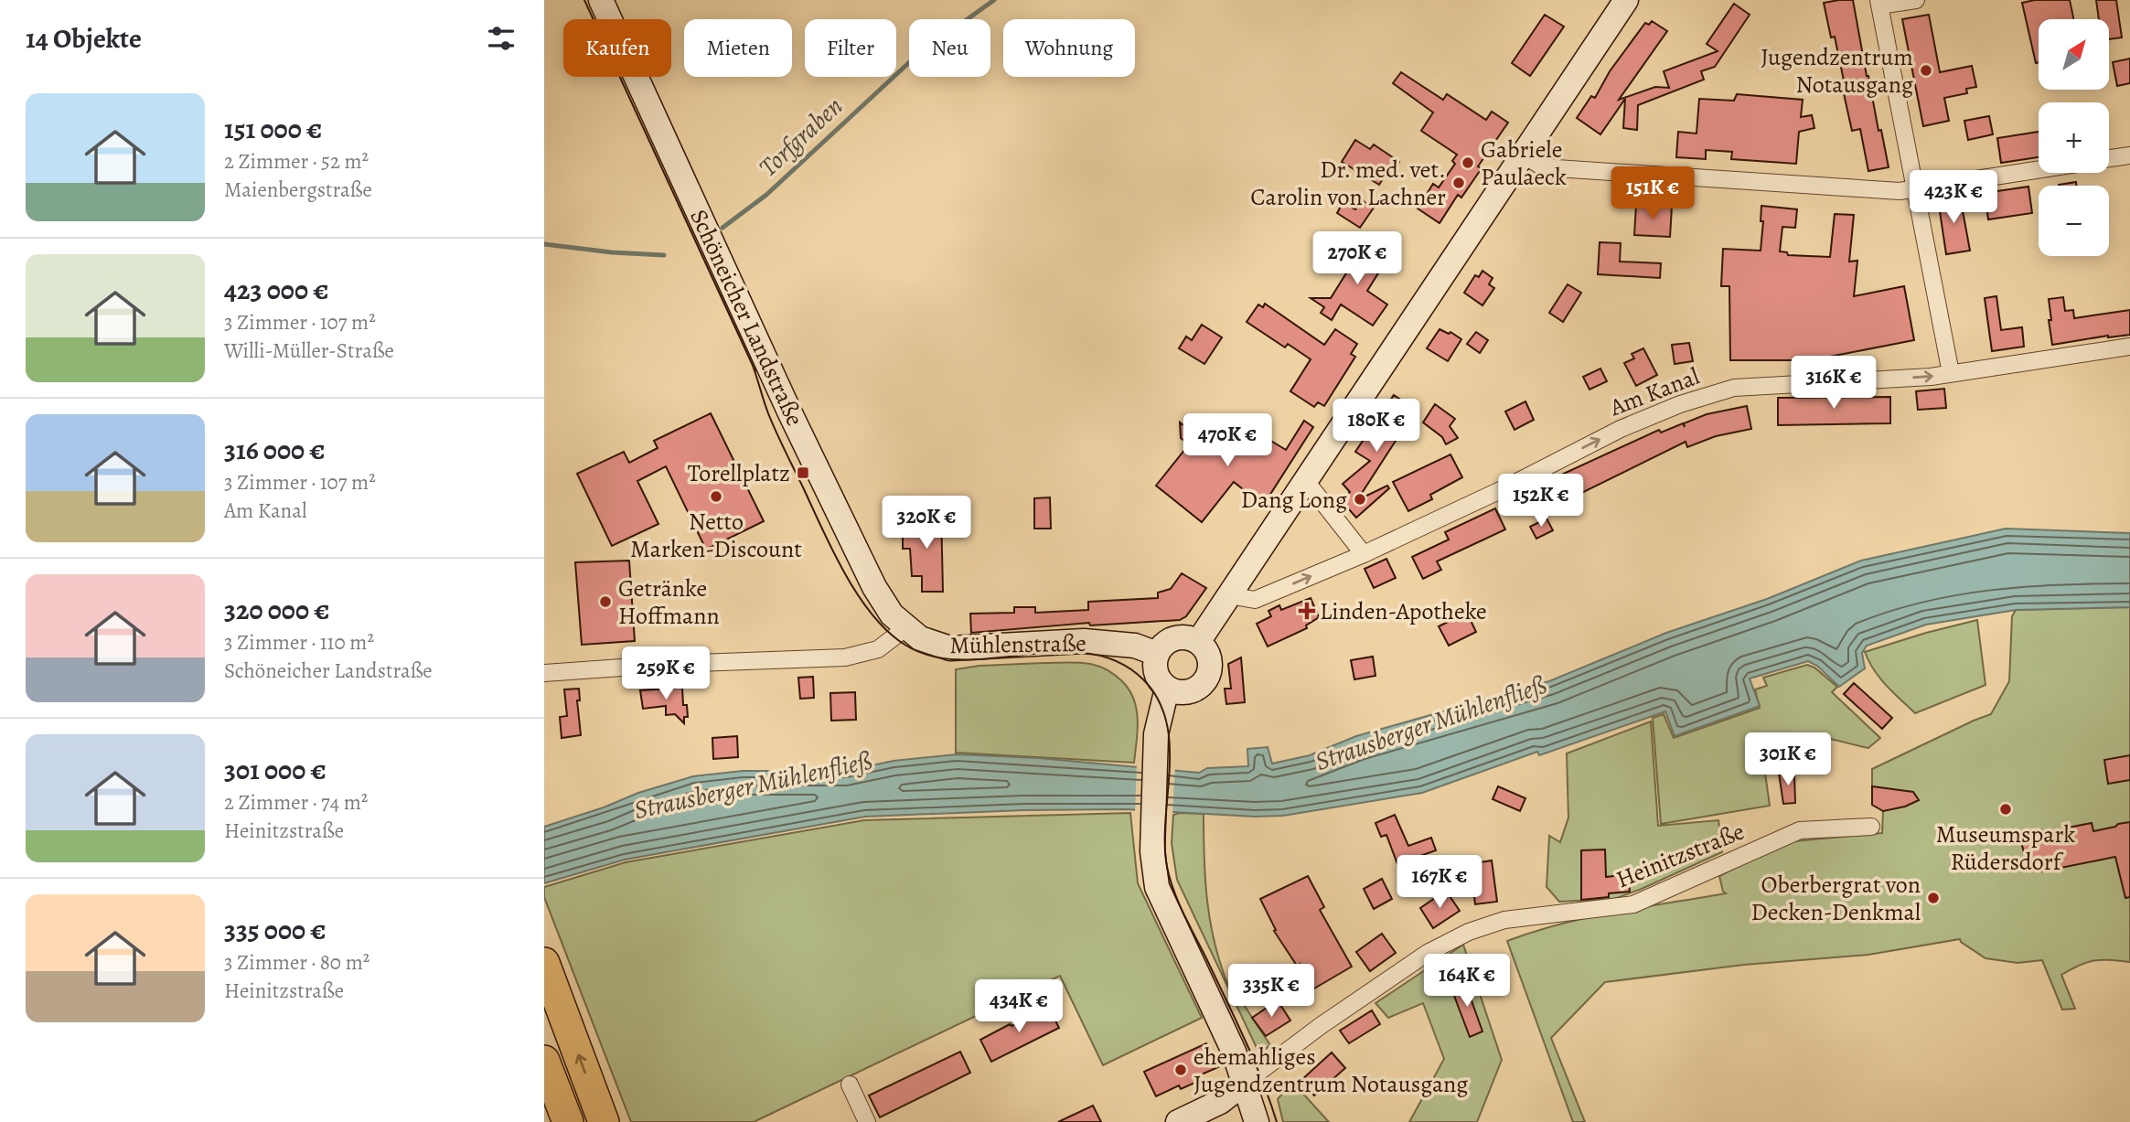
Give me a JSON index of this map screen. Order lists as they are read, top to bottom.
{
  "streets": {
    "main road": ["Schöneicher Landstraße", "Mühlenstraße"],
    "street": ["Am Kanal", "Heinitzstraße"]
  },
  "crossings": [
    ["Schöneicher Landstraße", "Mühlenstraße"]
  ],
  "one_way": ["Am Kanal"],
  "water": ["Torfgraben", "Strausberger Mühlenfließ"],
  "places": {
    "other": [
      "Jugendzentrum Notausgang",
      "Gabriele Paulaeck",
      "Dr. med. vet. Carolin von Lachner",
      "Netto Marken-Discount",
      "Dang Long",
      "Getränke Hoffmann",
      "Museumspark Rüdersdorf",
      "Oberbergrat von Decken-Denkmal",
      "ehemahliges Jugendzentrum Notausgang"
    ],
    "transit": ["Torellplatz"],
    "health": ["Linden-Apotheke"]
  },
  "north": "top right",
  "page": {
    "heading": "14 Objekte",
    "map_buttons": ["+", "−"],
    "chip": [
      "Kaufen",
      "Mieten",
      "Filter",
      "Neu",
      "Wohnung"
    ],
    "list": [
      {
        "name": "151 000 €",
        "note": "2 Zimmer · 52 m² · Maienbergstraße"
      },
      {
        "name": "423 000 €",
        "note": "3 Zimmer · 107 m² · Willi-Müller-Straße"
      },
      {
        "name": "316 000 €",
        "note": "3 Zimmer · 107 m² · Am Kanal"
      },
      {
        "name": "320 000 €",
        "note": "3 Zimmer · 110 m² · Schöneicher Landstraße"
      },
      {
        "name": "301 000 €",
        "note": "2 Zimmer · 74 m² · Heinitzstraße"
      },
      {
        "name": "335 000 €",
        "note": "3 Zimmer · 80 m² · Heinitzstraße"
      }
    ],
    "price": [
      "151K €",
      "423K €",
      "270K €",
      "316K €",
      "180K €",
      "470K €",
      "152K €",
      "320K €",
      "259K €",
      "301K €",
      "167K €",
      "164K €",
      "335K €",
      "434K €"
    ]
  }
}
